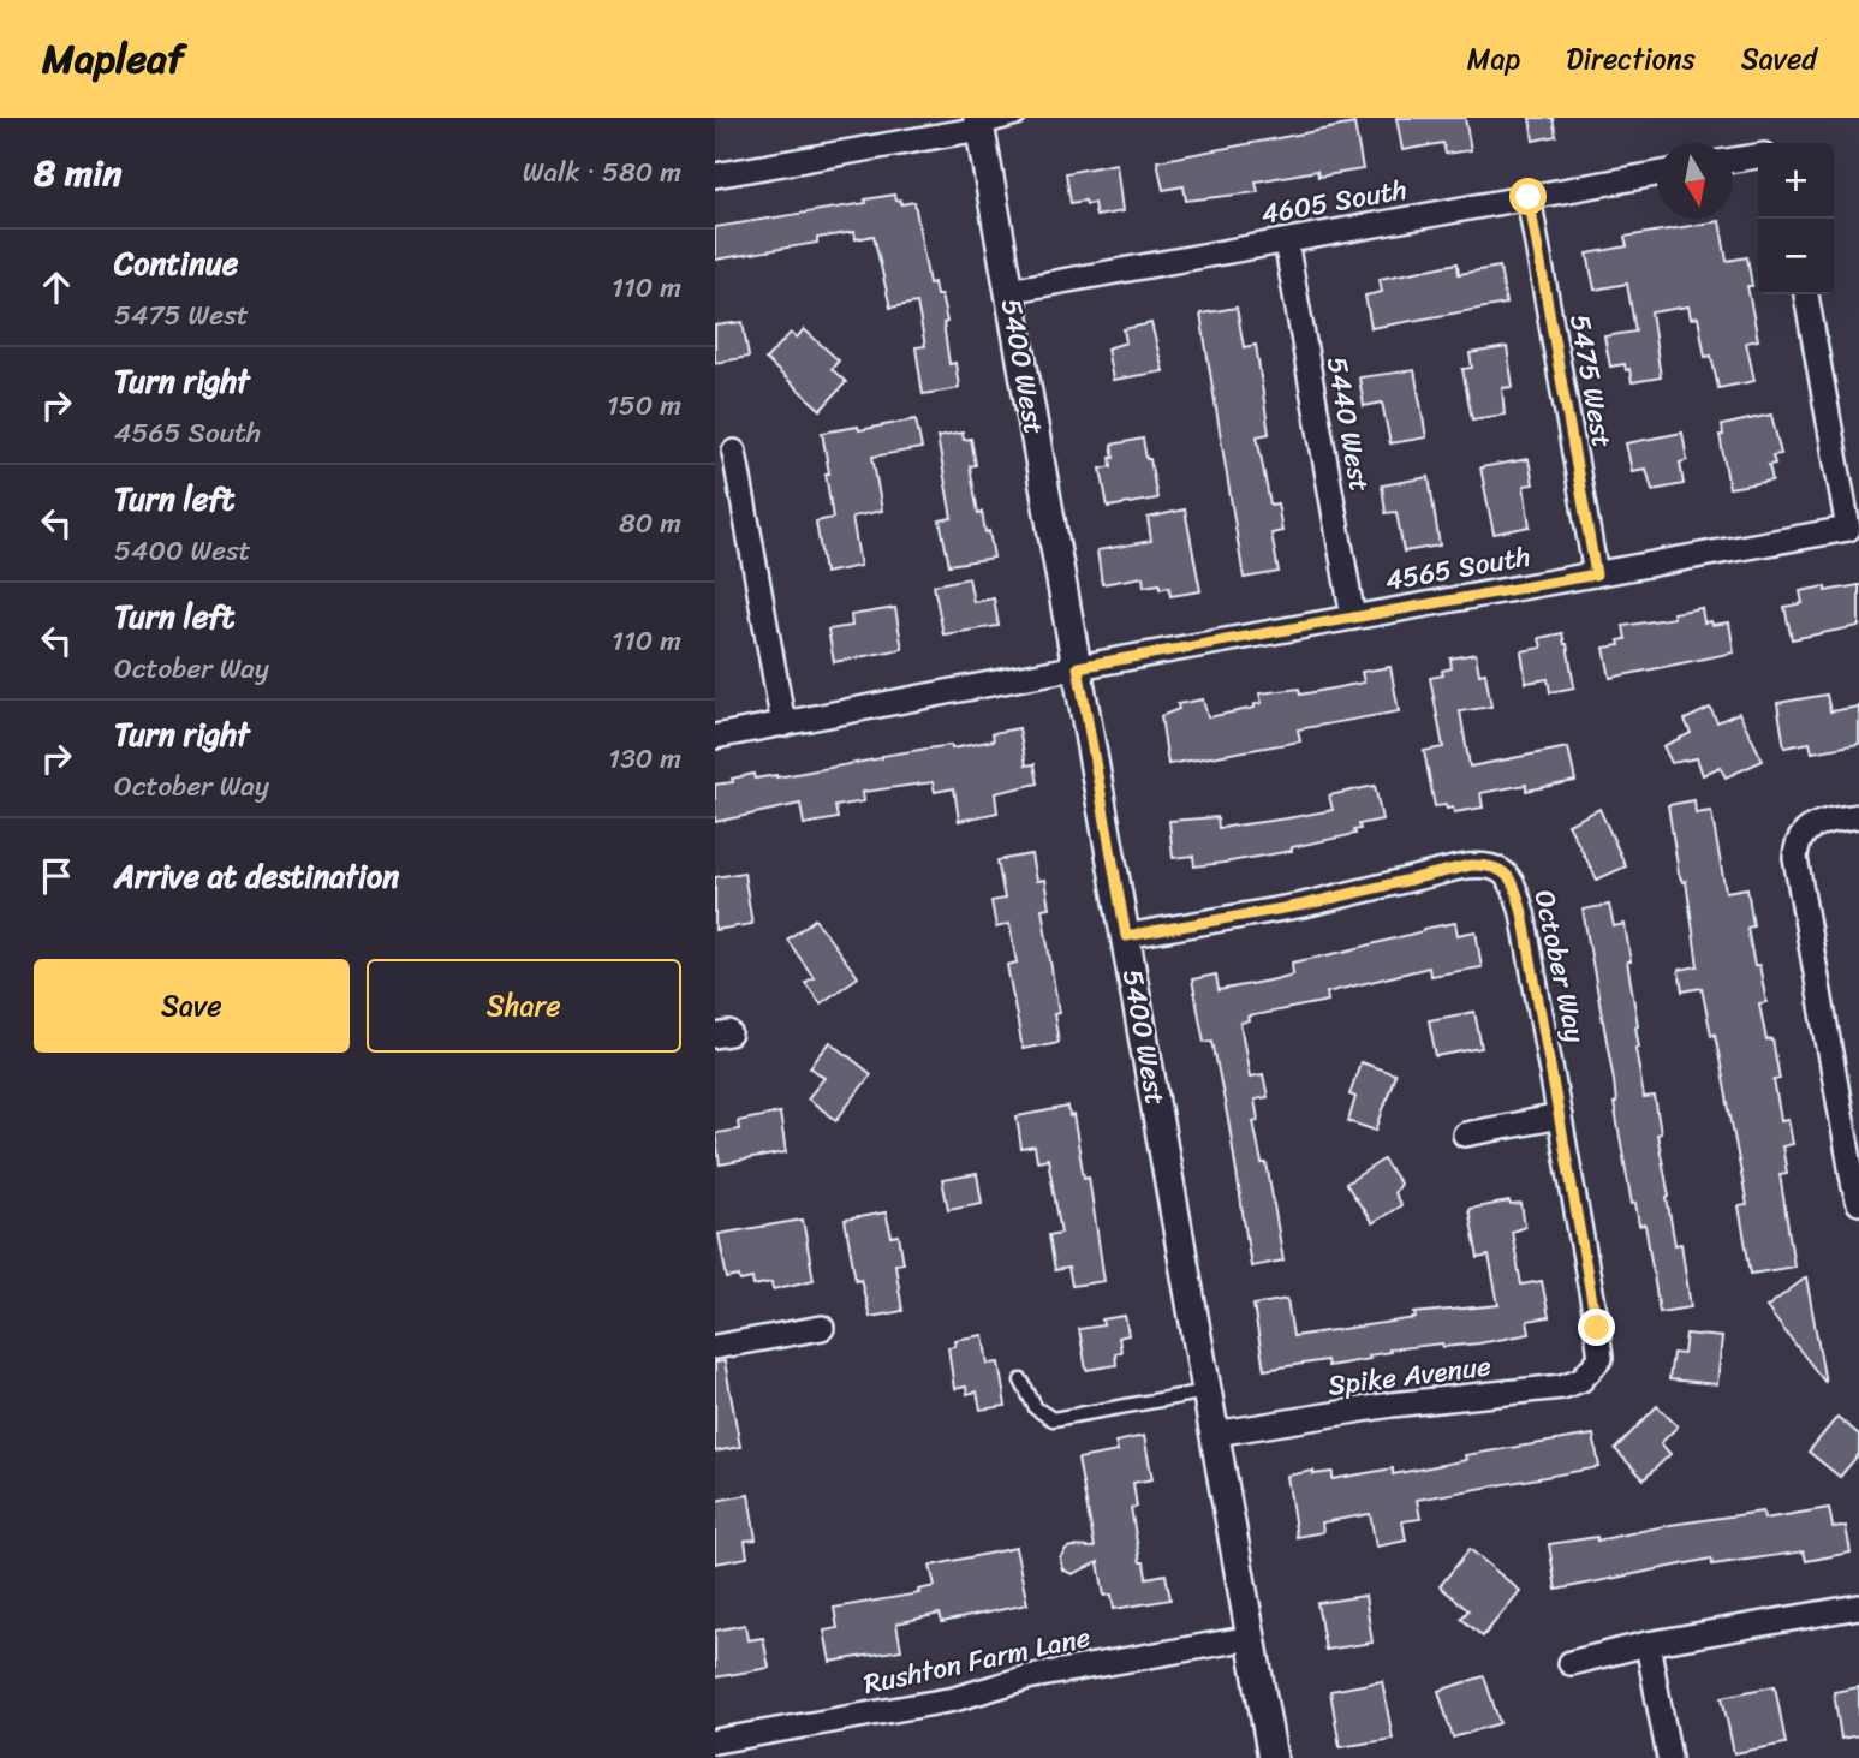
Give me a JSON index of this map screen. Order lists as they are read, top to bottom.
{
  "streets": {
    "street": [
      "4605 South",
      "5400 West",
      "5475 West",
      "5440 West",
      "4565 South",
      "October Way",
      "Spike Avenue",
      "Rushton Farm Lane"
    ]
  },
  "crossings": [
    ["4605 South", "5400 West"],
    ["4605 South", "5475 West"],
    ["4605 South", "5440 West"],
    ["5400 West", "4565 South"],
    ["5400 West", "October Way"],
    ["5400 West", "Spike Avenue"],
    ["5400 West", "Rushton Farm Lane"],
    ["5475 West", "4565 South"],
    ["5440 West", "4565 South"],
    ["October Way", "Spike Avenue"]
  ],
  "north": "bottom",
  "page": {
    "header": "Mapleaf",
    "nav": ["Map", "Directions", "Saved"],
    "heading": ["8 min", "Walk · 580 m"],
    "map_buttons": ["+", "−"],
    "list": [
      ["Continue", "5475 West", "110 m"],
      ["Turn right", "4565 South", "150 m"],
      ["Turn left", "5400 West", "80 m"],
      ["Turn left", "October Way", "110 m"],
      ["Turn right", "October Way", "130 m"],
      "Arrive at destination"
    ],
    "buttons": ["Save", "Share"]
  }
}
